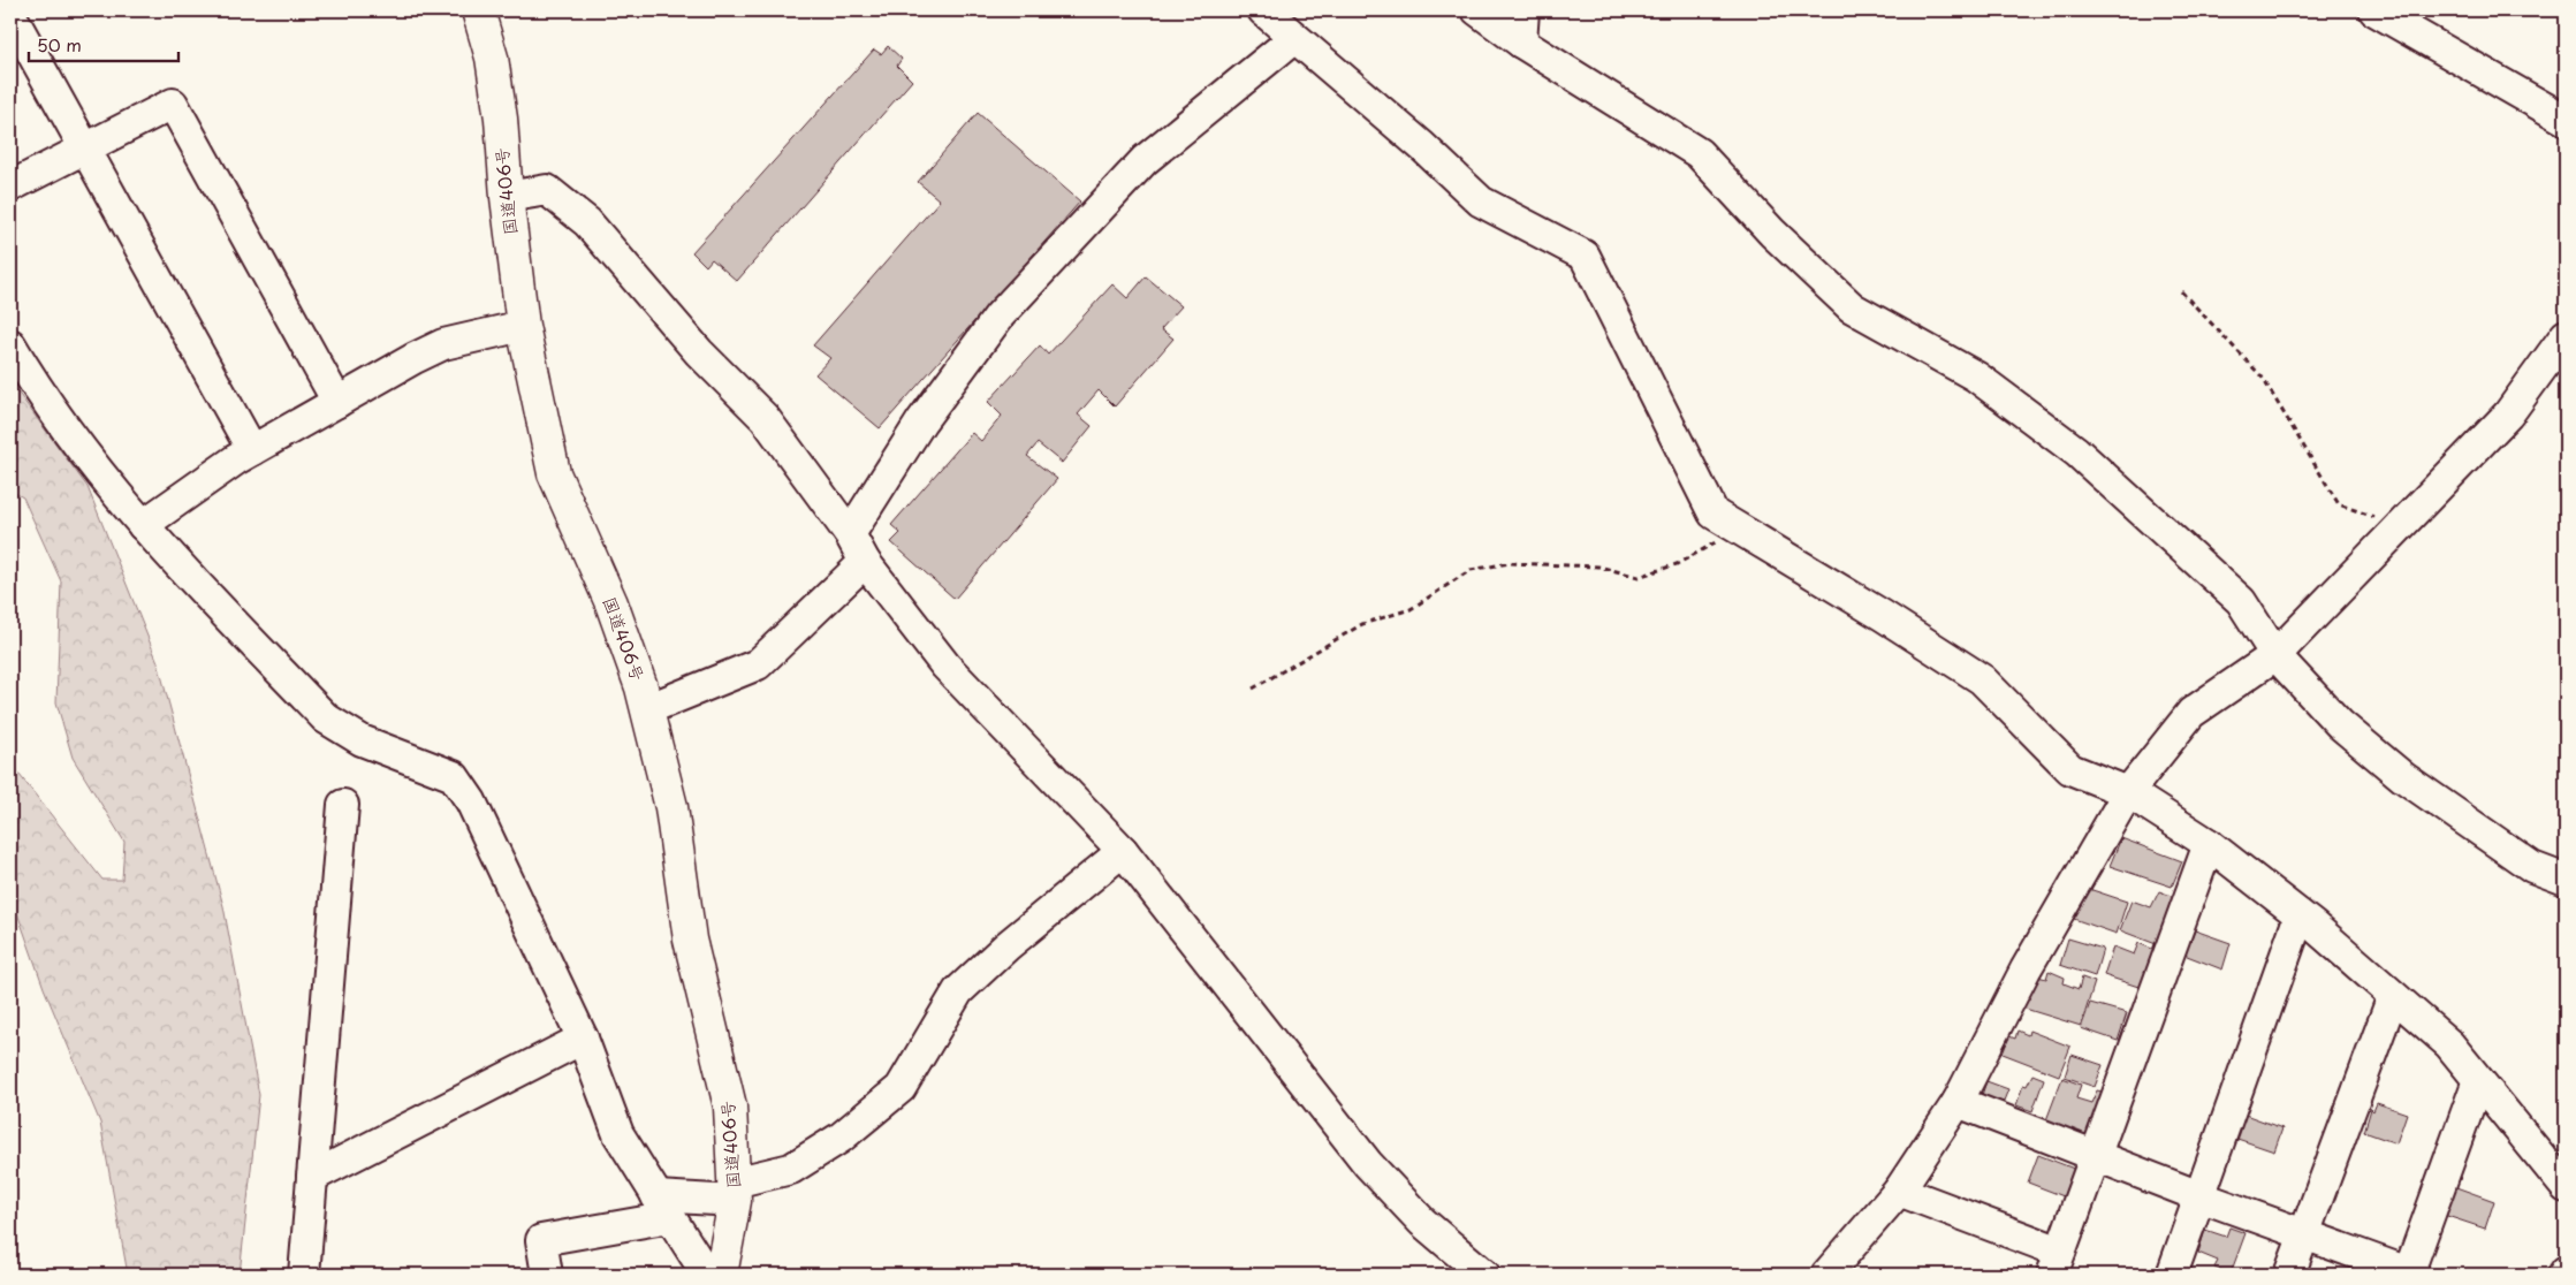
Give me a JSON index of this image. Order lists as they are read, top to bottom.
{
  "streets": {
    "highway": ["国道406号"]
  },
  "scale_bar": "50 m"
}
